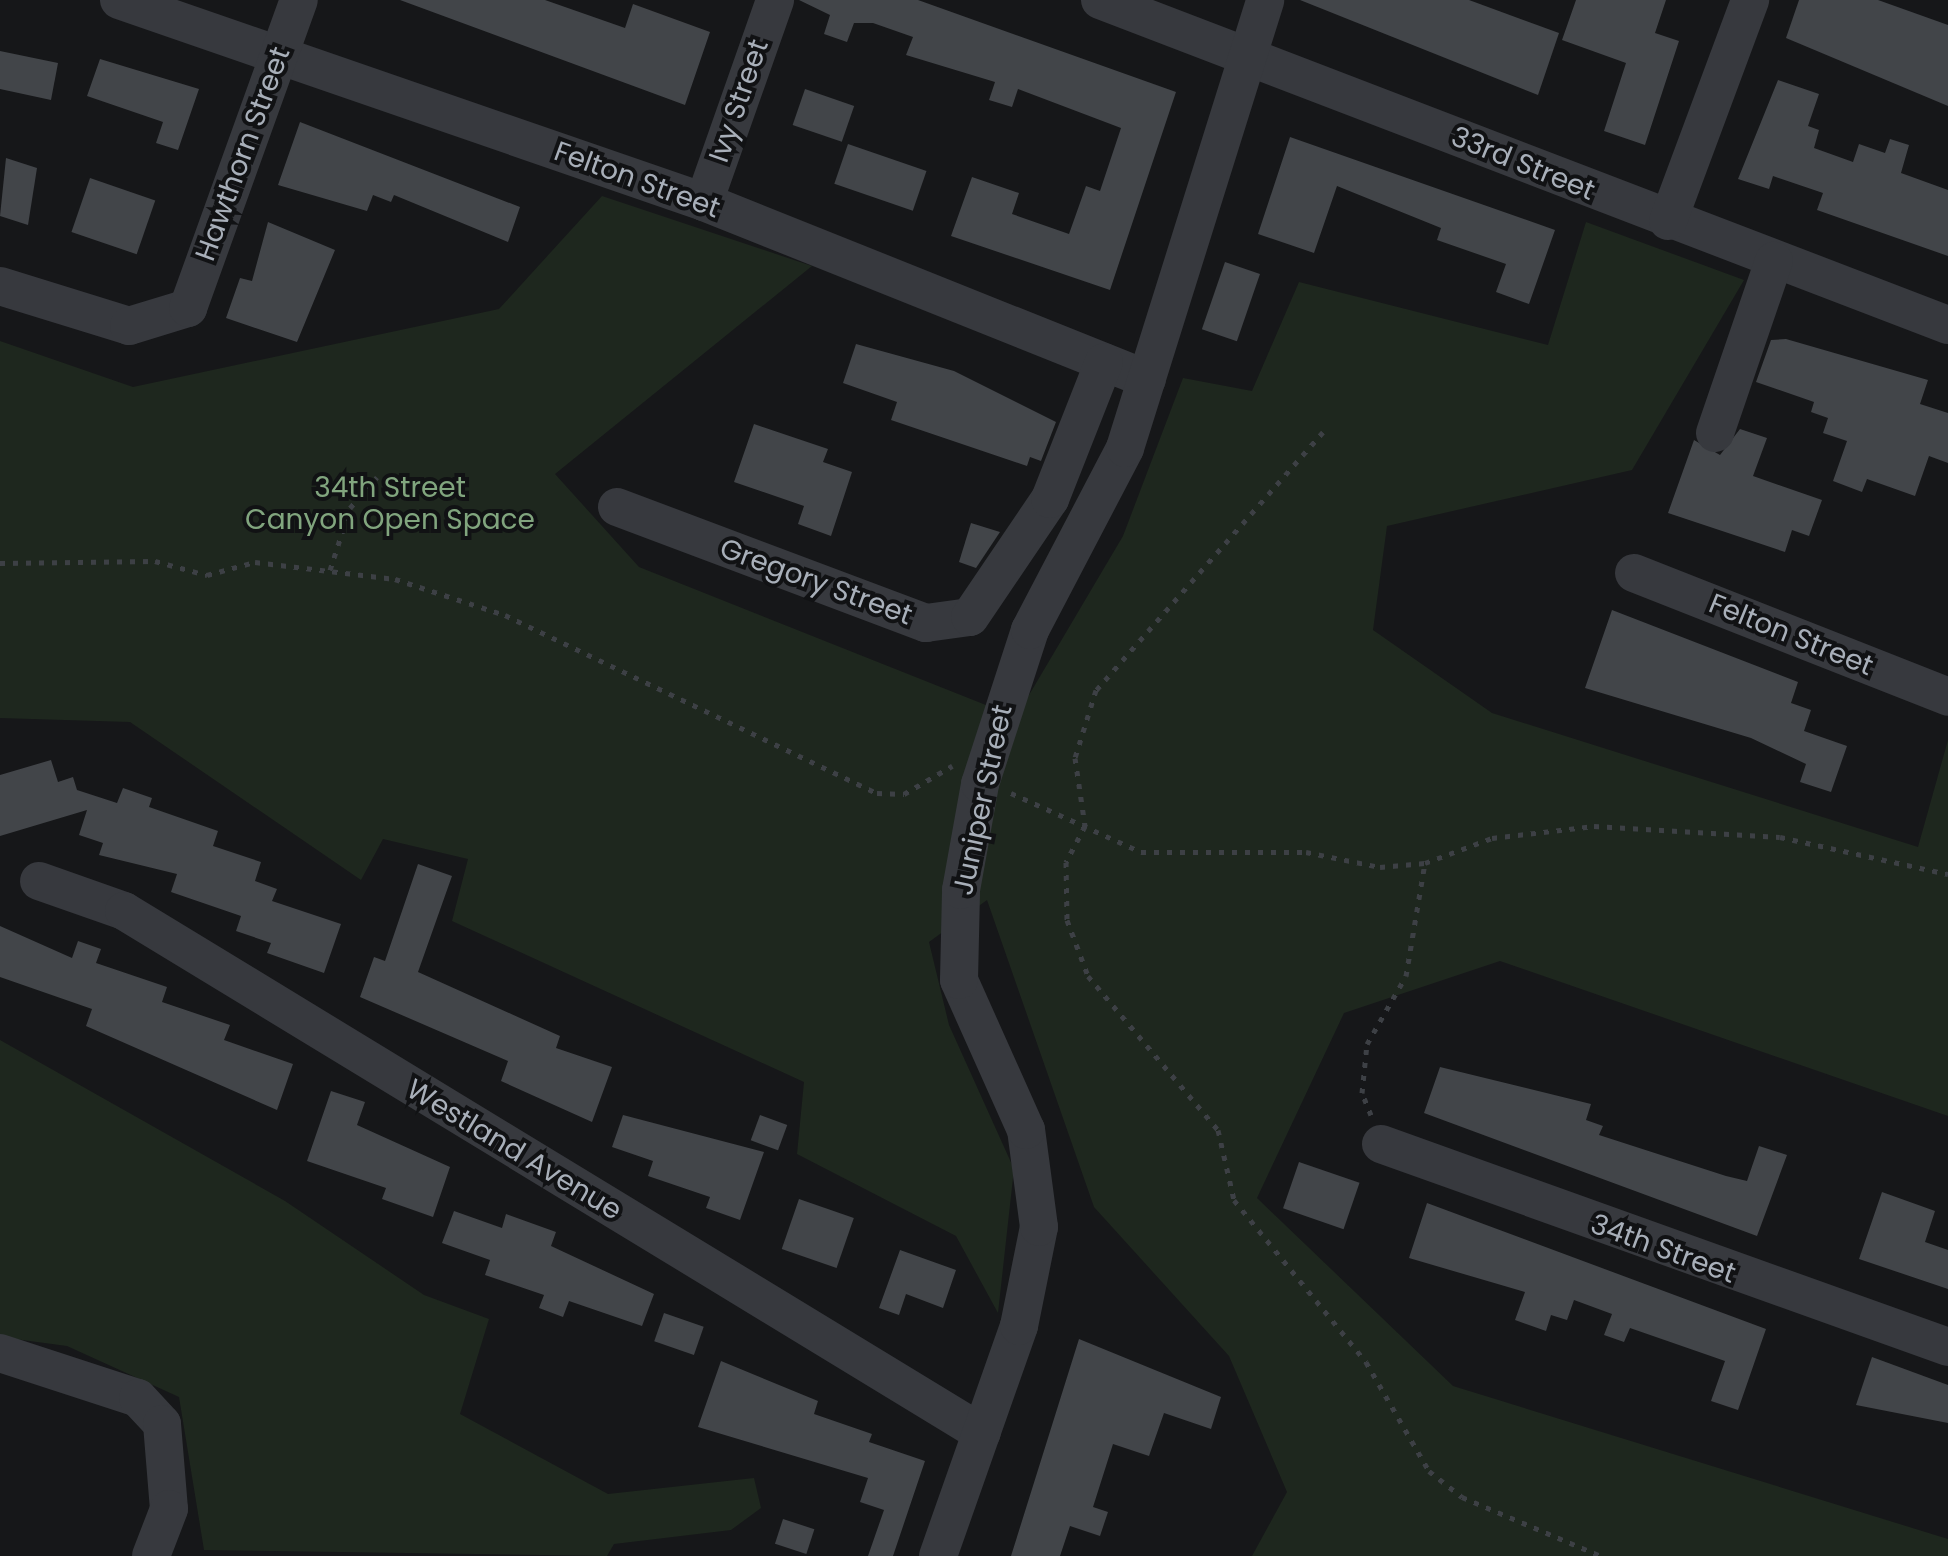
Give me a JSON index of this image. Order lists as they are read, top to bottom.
{
  "streets": {
    "street": [
      "Ivy Street",
      "Hawthorn Street",
      "33rd Street",
      "Felton Street",
      "Gregory Street",
      "Juniper Street",
      "Westland Avenue",
      "34th Street"
    ]
  },
  "crossings": [
    ["Ivy Street", "Felton Street"],
    ["Hawthorn Street", "Felton Street"],
    ["33rd Street", "Juniper Street"],
    ["Felton Street", "Gregory Street"],
    ["Felton Street", "Juniper Street"],
    ["Juniper Street", "Westland Avenue"]
  ],
  "parks": ["34th Street Canyon Open Space"]
}
